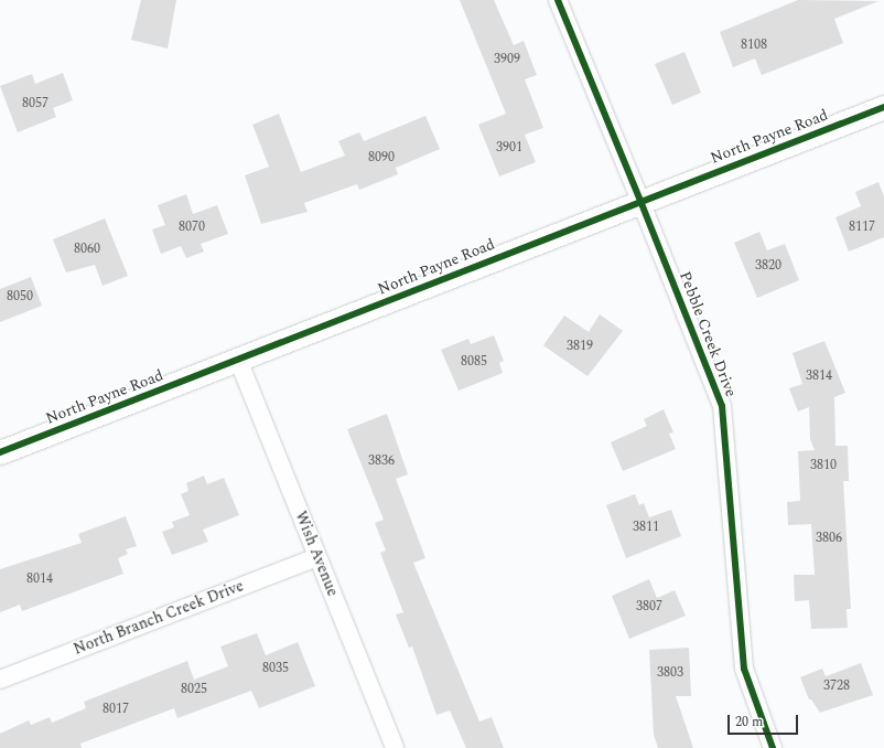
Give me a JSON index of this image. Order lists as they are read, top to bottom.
{
  "streets": {
    "street": [
      "North Payne Road",
      "Pebble Creek Drive",
      "Wish Avenue",
      "North Branch Creek Drive"
    ]
  },
  "crossings": [
    ["North Payne Road", "Pebble Creek Drive"],
    ["North Payne Road", "Wish Avenue"],
    ["Wish Avenue", "North Branch Creek Drive"]
  ],
  "house_numbers": [
    "8108",
    "3909",
    "8057",
    "3901",
    "8090",
    "8070",
    "8117",
    "8060",
    "3820",
    "8050",
    "3819",
    "8085",
    "3814",
    "3836",
    "3810",
    "3811",
    "3806",
    "8014",
    "3807",
    "8035",
    "3803",
    "3728",
    "8025",
    "8017"
  ],
  "scale_bar": "20 m"
}
